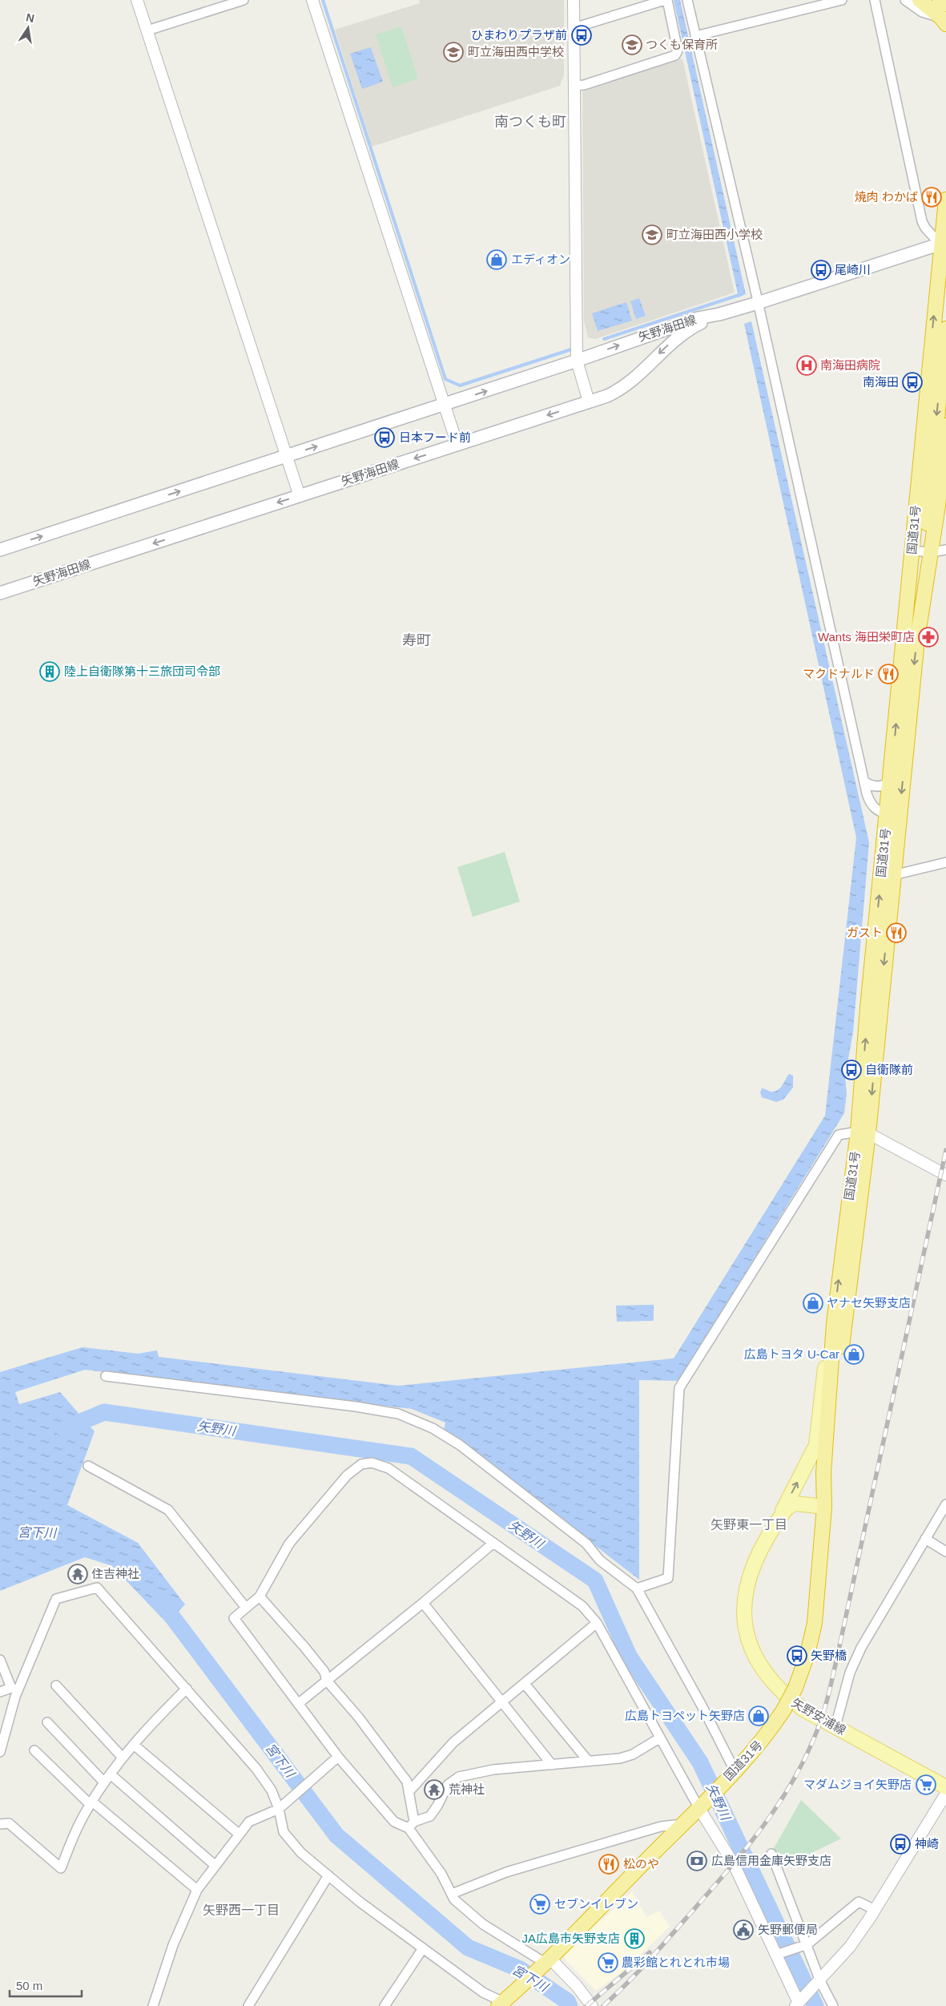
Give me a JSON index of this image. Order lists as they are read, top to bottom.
{
  "streets": {
    "highway": ["国道31号"],
    "main road": ["矢野海田線", "矢野安浦線"]
  },
  "crossings": [
    ["矢野海田線", "国道31号"],
    ["国道31号", "矢野安浦線"]
  ],
  "districts": [
    "南つくも町",
    "寿町",
    "矢野東一丁目",
    "矢野西一丁目"
  ],
  "water": ["矢野川", "宮下川"],
  "places": {
    "bus stop": [
      "ひまわりプラザ前",
      "尾崎川",
      "南海田",
      "日本フード前",
      "自衛隊前",
      "矢野橋",
      "神崎"
    ],
    "school or university": ["つくも保育所", "町立海田西中学校", "町立海田西小学校"],
    "restaurant": [
      "焼肉 わかば",
      "マクドナルド",
      "ガスト",
      "松のや"
    ],
    "shop": [
      "エディオン",
      "ヤナセ矢野支店",
      "広島トヨタ U-Car",
      "広島トヨペット矢野店"
    ],
    "hospital": ["南海田病院"],
    "pharmacy": ["Wants 海田栄町店"],
    "building": ["陸上自衛隊第十三旅団司令部", "JA広島市矢野支店"],
    "temple": ["住吉神社", "荒神社"],
    "supermarket": ["マダムジョイ矢野店", "セブンイレブン", "農彩館とれとれ市場"],
    "bank": ["広島信用金庫矢野支店"],
    "public building": ["矢野郵便局"]
  },
  "scale_bar": "50 m",
  "north": "top"
}
